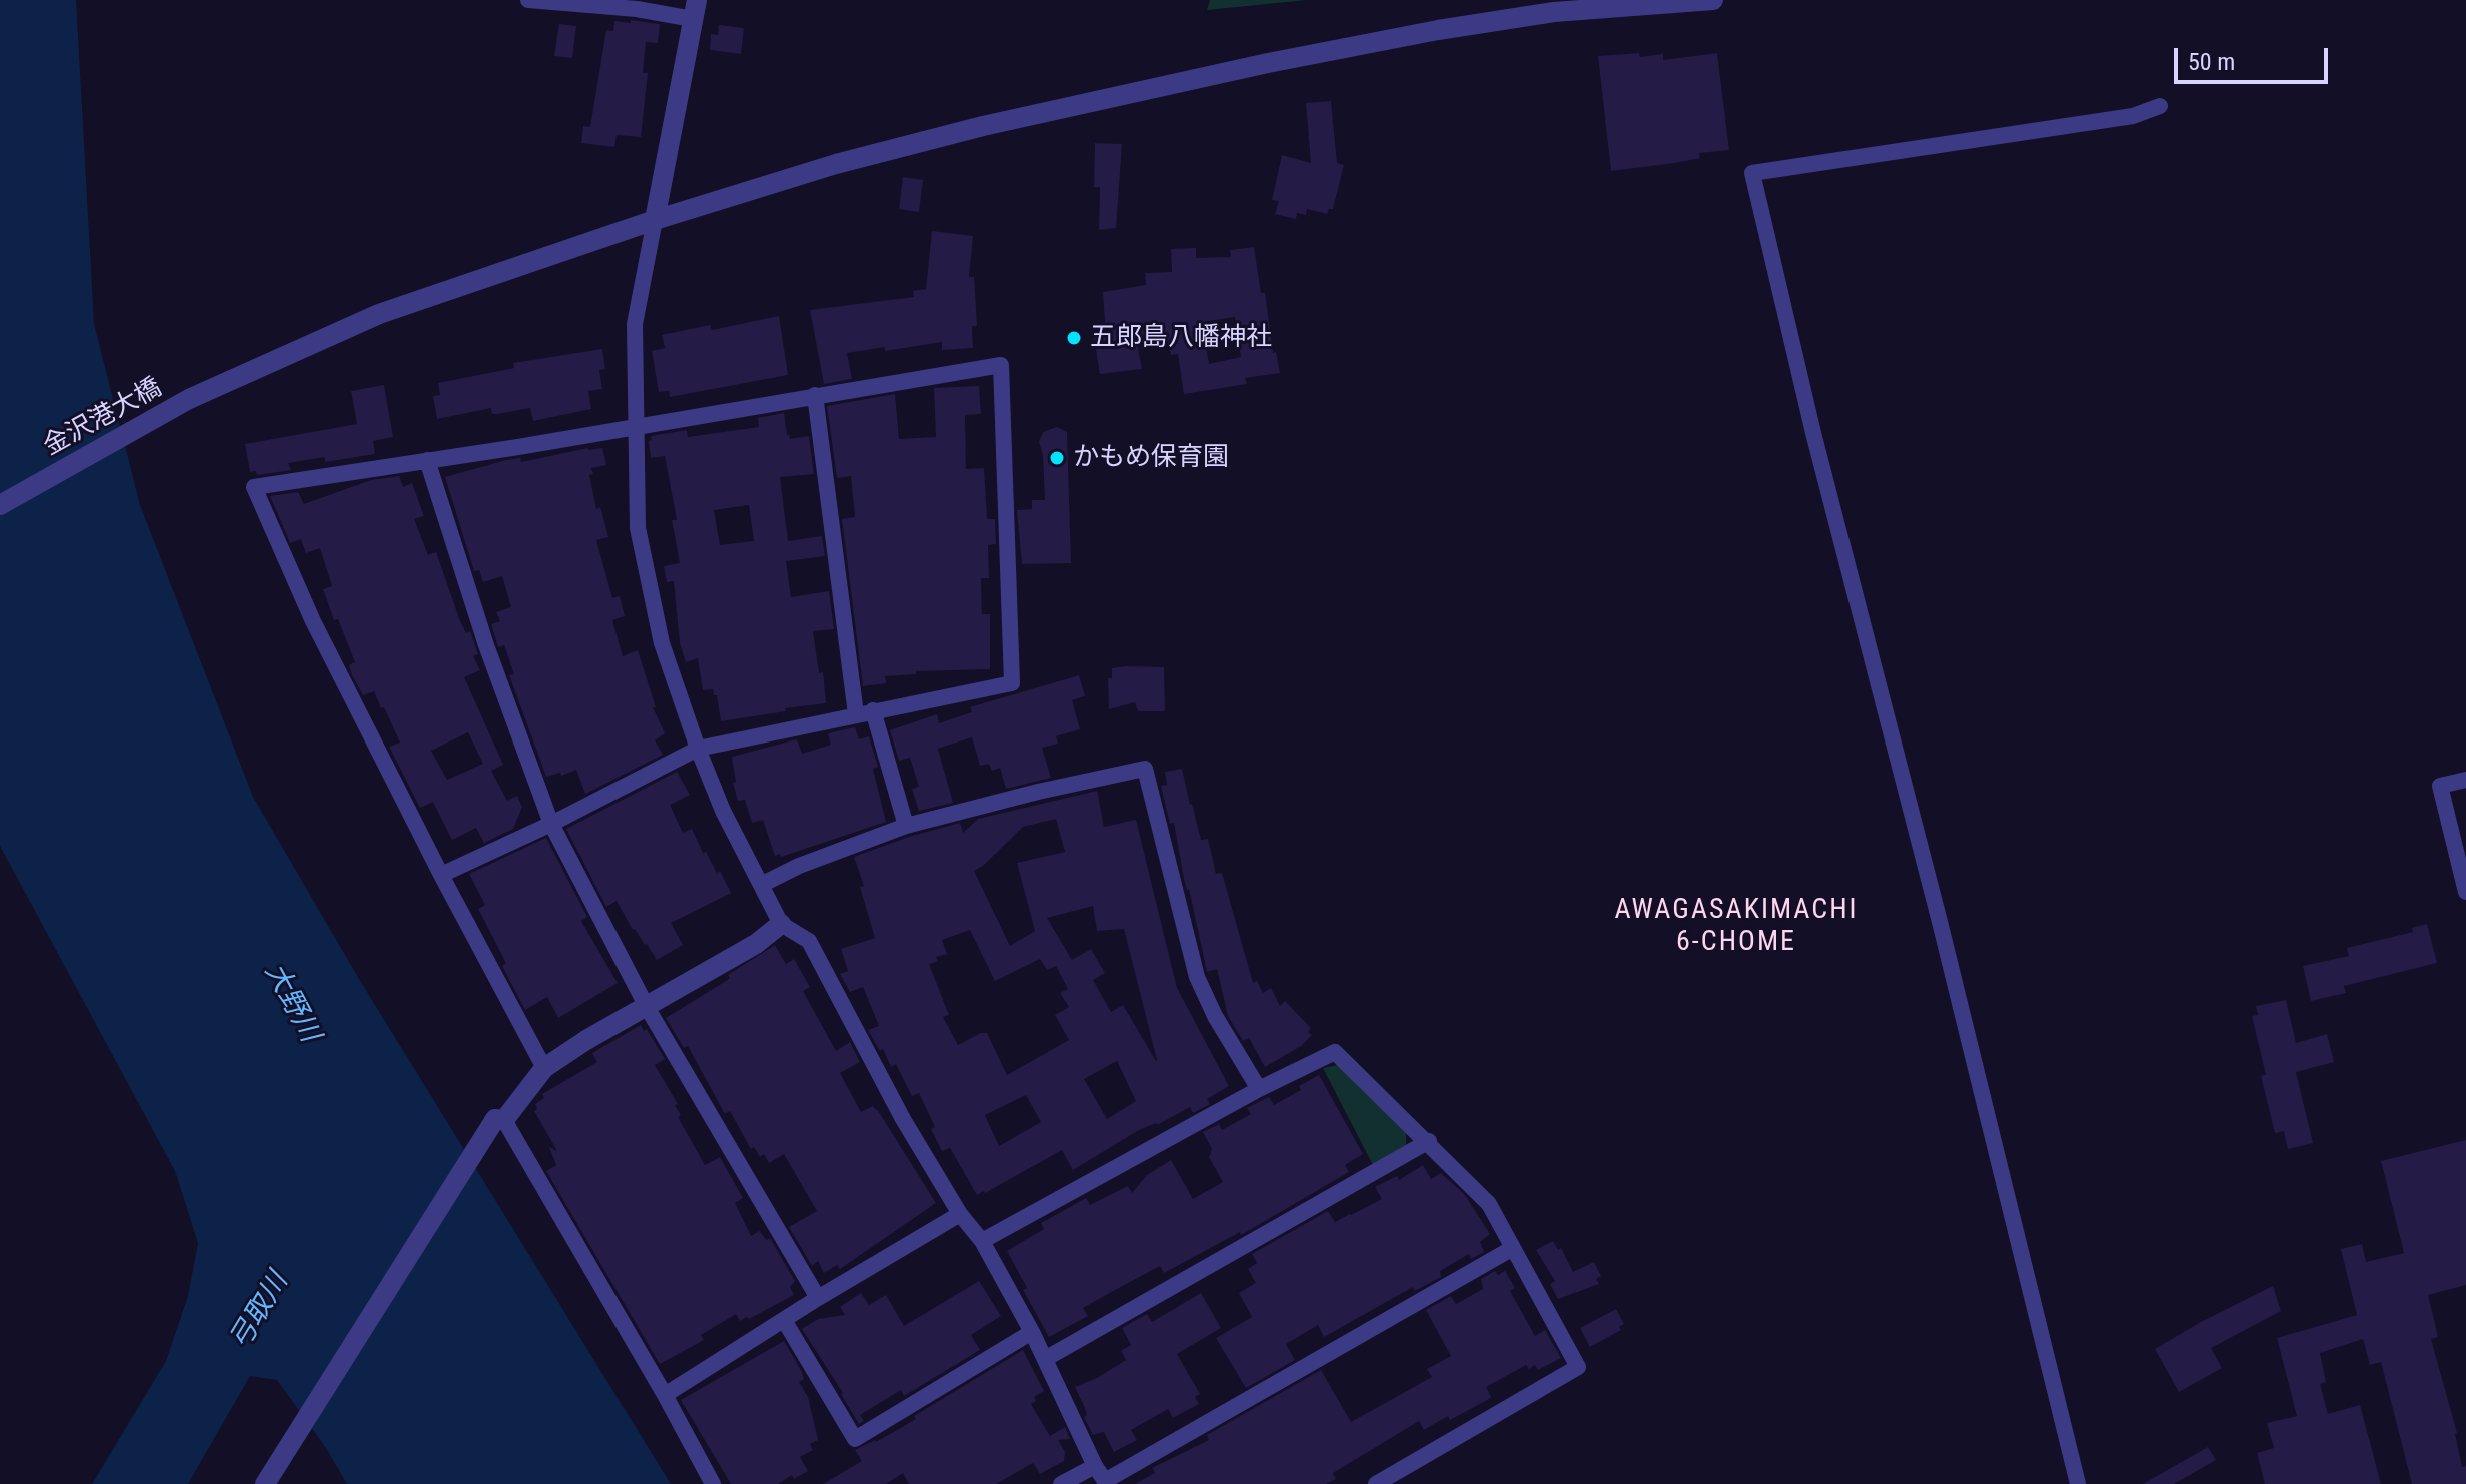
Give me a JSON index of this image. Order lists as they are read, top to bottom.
{
  "streets": {
    "street": ["金沢港大橋"]
  },
  "districts": ["AWAGASAKIMACHI 6-CHOME"],
  "water": ["大野川", "弓取川"],
  "places": ["五郎島八幡神社", "かもめ保育園"],
  "scale_bar": "50 m"
}
